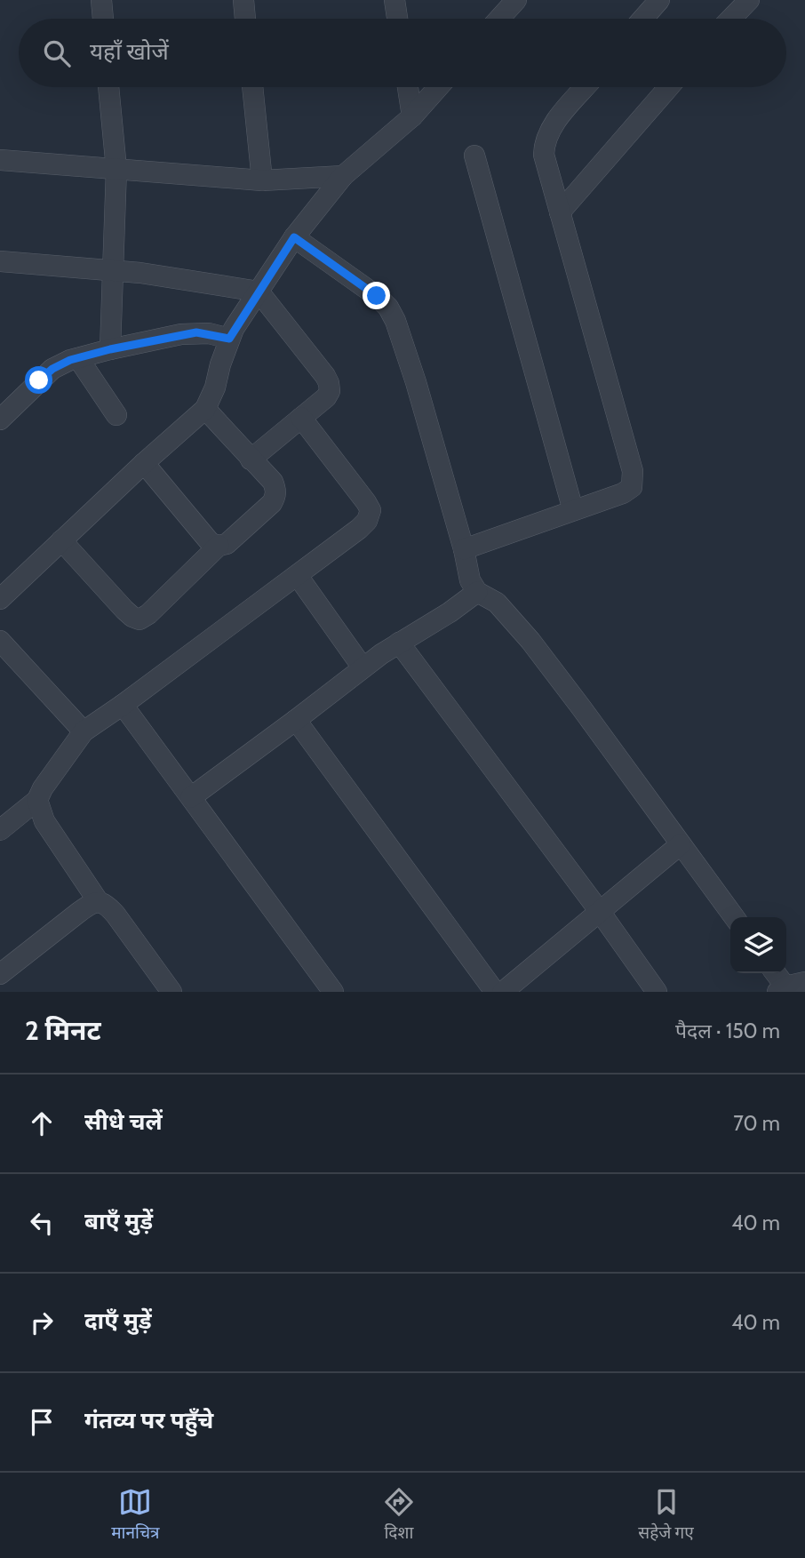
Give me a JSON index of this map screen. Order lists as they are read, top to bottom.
{
  "page": {
    "search": "यहाँ खोजें",
    "heading": ["2 मिनट", "पैदल · 150 m"],
    "list": [
      ["सीधे चलें", "70 m"],
      ["बाएँ मुड़ें", "40 m"],
      ["दाएँ मुड़ें", "40 m"],
      "गंतव्य पर पहुँचे"
    ],
    "nav": ["मानचित्र", "दिशा", "सहेजे गए"]
  }
}
